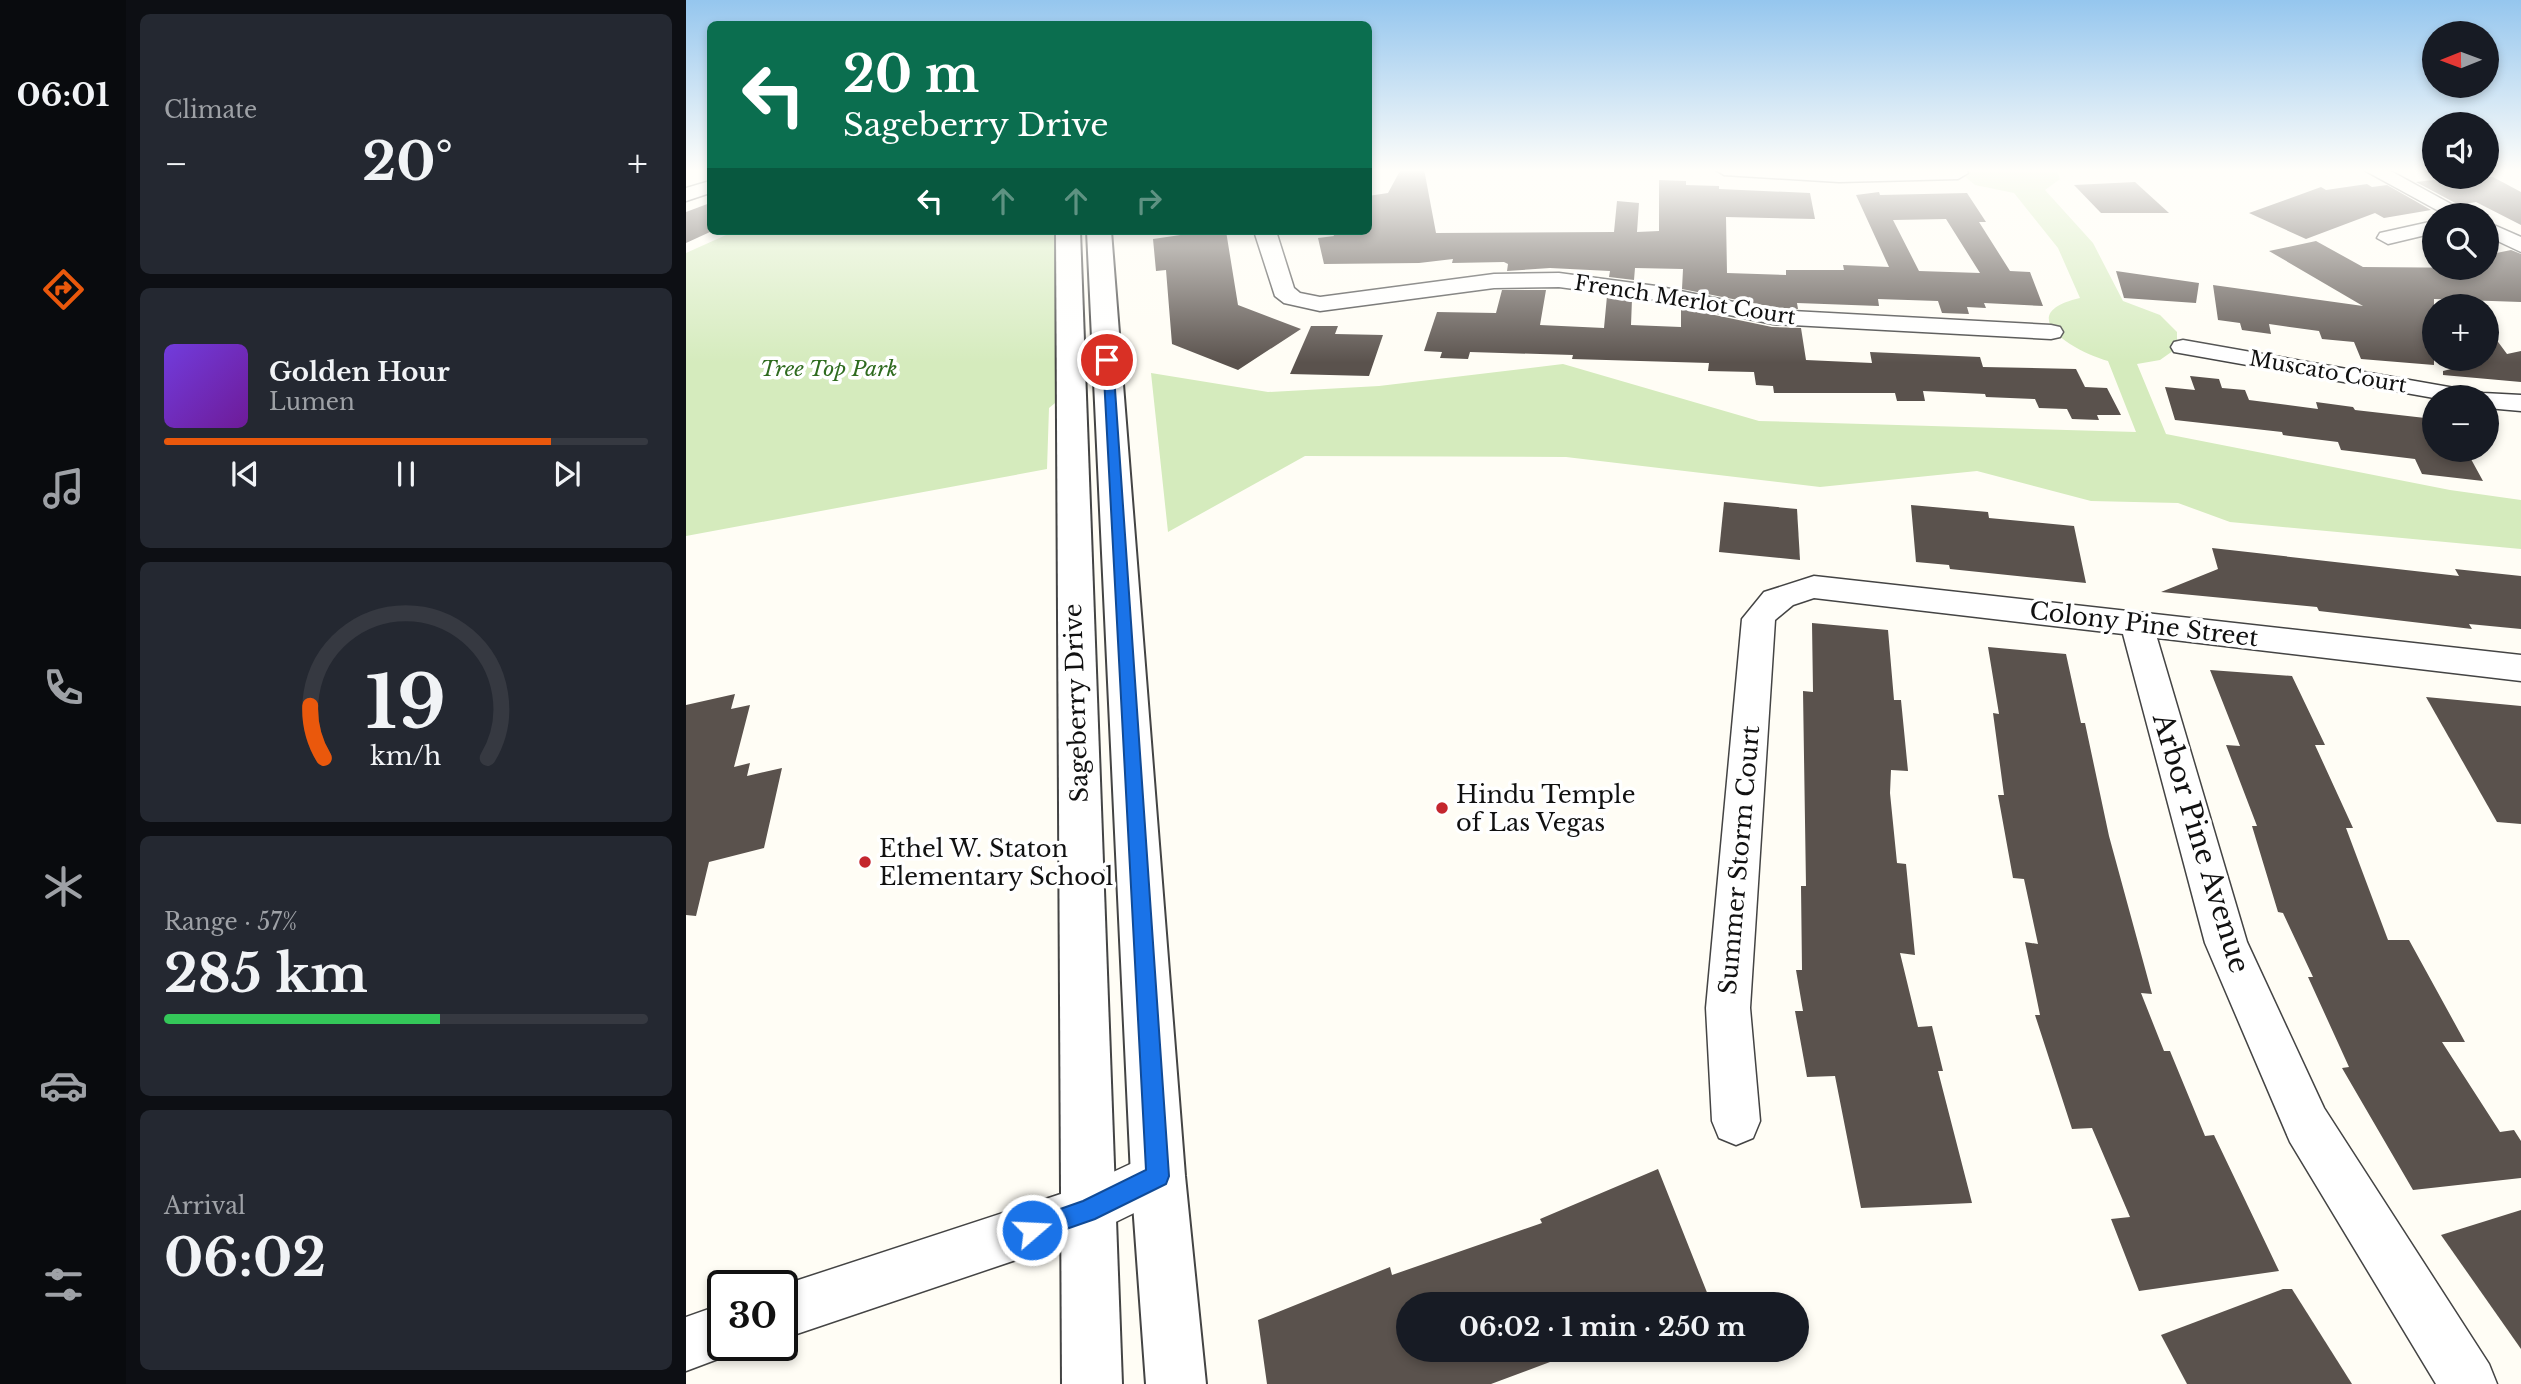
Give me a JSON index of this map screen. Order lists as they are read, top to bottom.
{
  "streets": {
    "street": [
      "French Merlot Court",
      "Muscato Court",
      "Colony Pine Street",
      "Sageberry Drive",
      "Arbor Pine Avenue",
      "Summer Storm Court"
    ]
  },
  "crossings": [
    ["Colony Pine Street", "Arbor Pine Avenue"],
    ["Colony Pine Street", "Summer Storm Court"]
  ],
  "parks": ["Tree Top Park"],
  "places": ["Hindu Temple of Las Vegas", "Ethel W. Staton Elementary School"],
  "north": "left",
  "page": {
    "tabs": "06:01",
    "tile": [
      "Climate",
      ["Range · 57%", "285 km"],
      ["Arrival", "06:02"]
    ],
    "map_buttons": ["+", "−"],
    "turn": ["20 m", "Sageberry Drive"],
    "heat": ["−", "20°", "+"],
    "song": ["Golden Hour", "Lumen"],
    "limit": "30",
    "trip": "06:02 · 1 min · 250 m",
    "gauge": ["19", "km/h"]
  }
}
